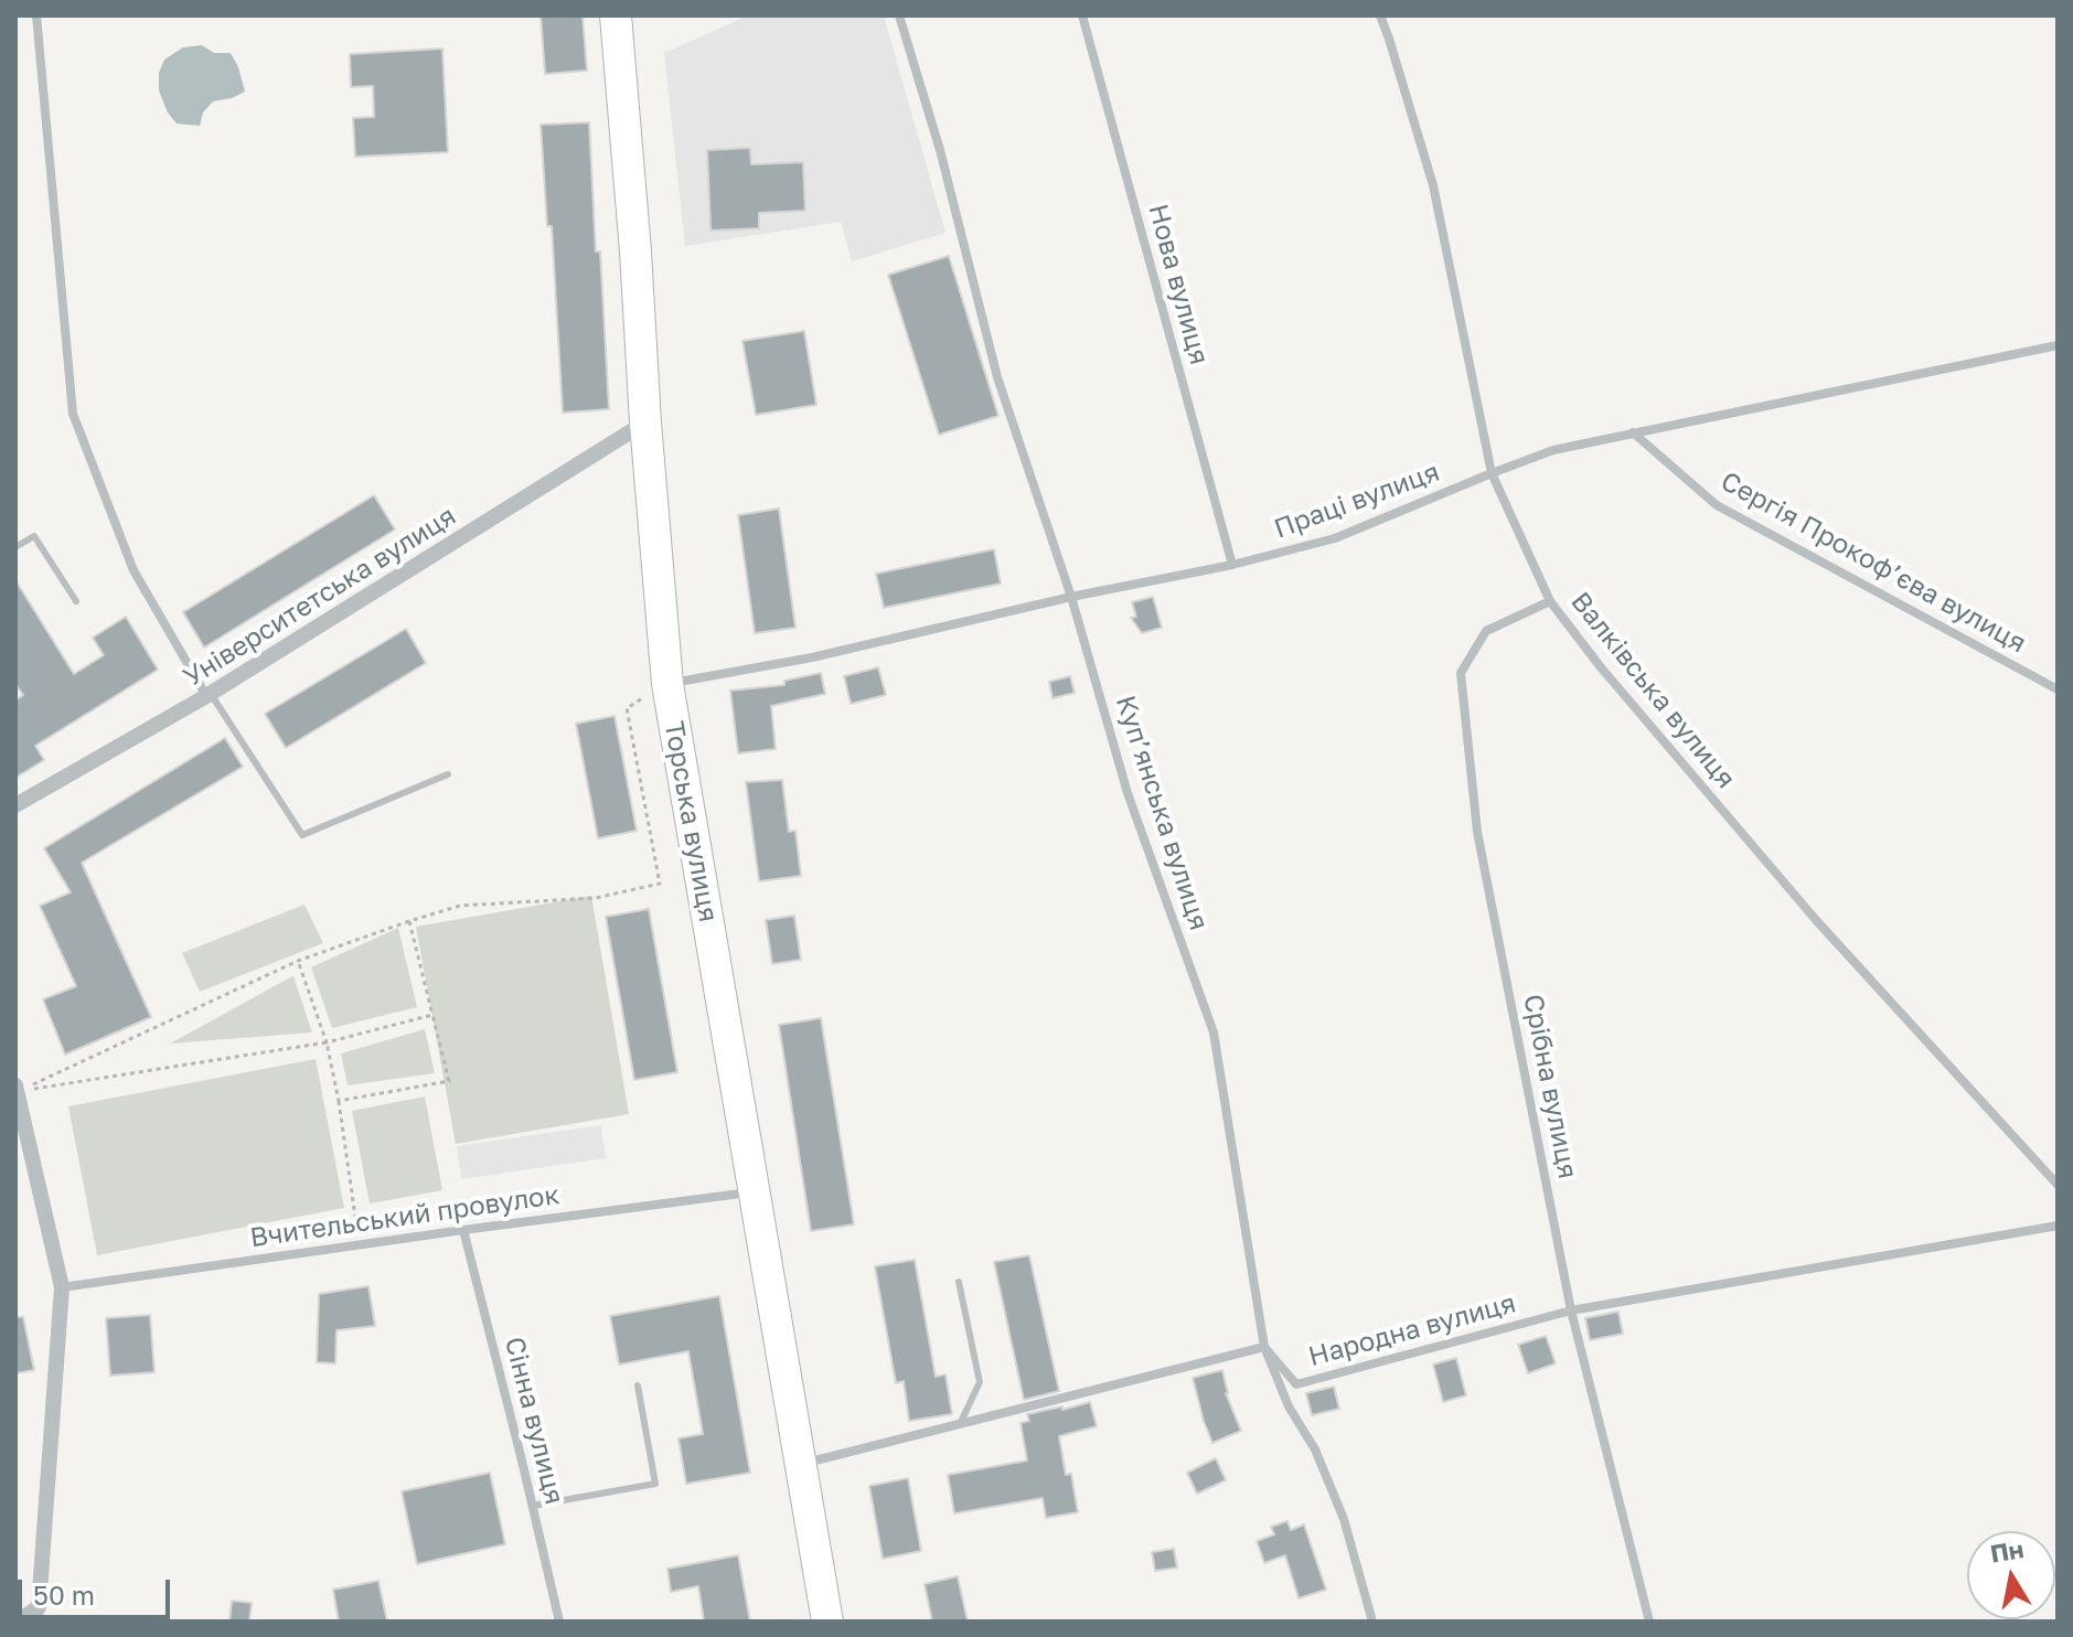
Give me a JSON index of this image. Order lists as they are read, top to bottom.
{
  "streets": {
    "main road": ["Торська вулиця"],
    "street": [
      "Нова вулиця",
      "Праці вулиця",
      "Сергія Прокоф’єва вулиця",
      "Університетська вулиця",
      "Валківська вулиця",
      "Куп’янська вулиця",
      "Срібна вулиця",
      "Вчительський провулок",
      "Народна вулиця",
      "Сінна вулиця"
    ]
  },
  "crossings": [
    ["Нова вулиця", "Праці вулиця"],
    ["Праці вулиця", "Сергія Прокоф’єва вулиця"],
    ["Праці вулиця", "Валківська вулиця"],
    ["Праці вулиця", "Куп’янська вулиця"],
    ["Праці вулиця", "Торська вулиця"],
    ["Університетська вулиця", "Торська вулиця"],
    ["Валківська вулиця", "Срібна вулиця"],
    ["Куп’янська вулиця", "Народна вулиця"],
    ["Торська вулиця", "Вчительський провулок"],
    ["Срібна вулиця", "Народна вулиця"],
    ["Вчительський провулок", "Сінна вулиця"]
  ],
  "scale_bar": "50 m",
  "north": "top"
}
